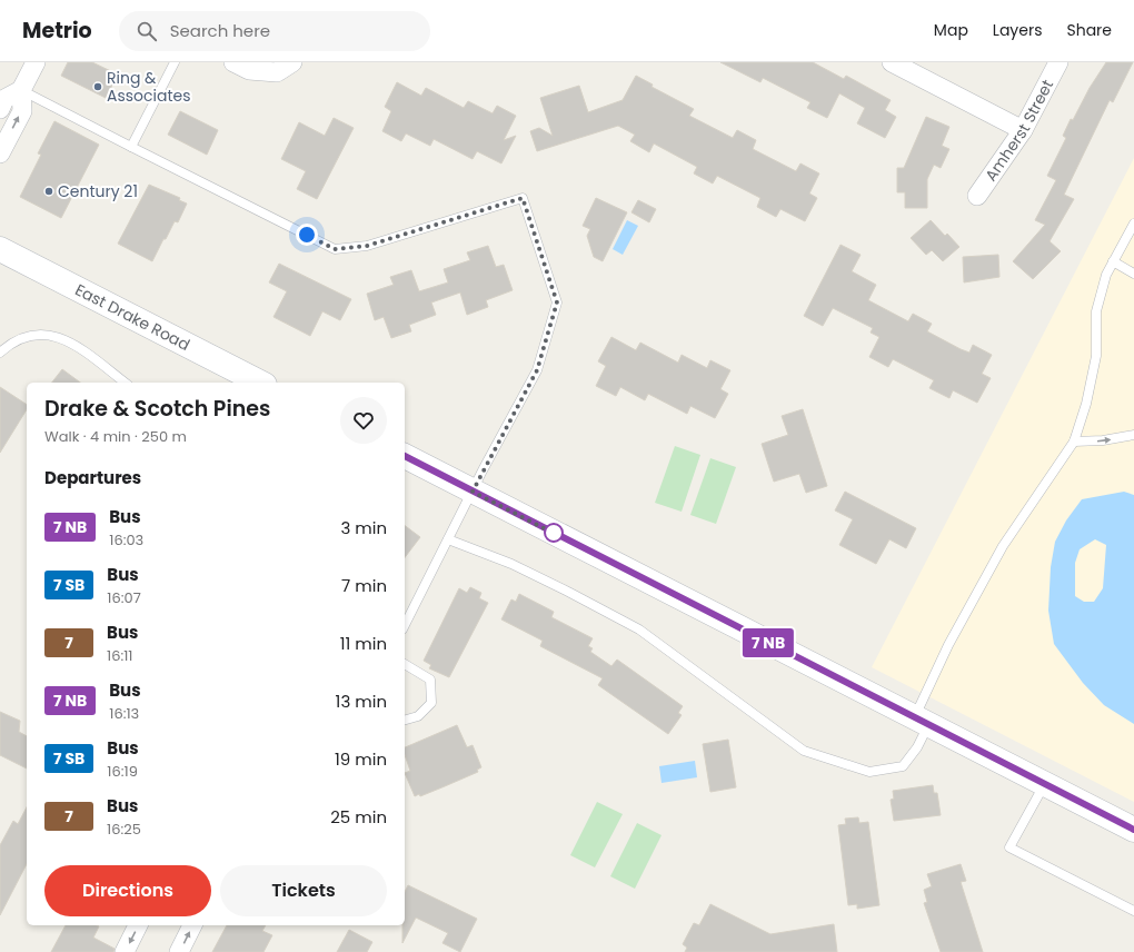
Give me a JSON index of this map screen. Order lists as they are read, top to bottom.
{
  "streets": {
    "main road": ["East Drake Road"],
    "street": ["Amherst Street"]
  },
  "places": ["Ring & Associates", "Century 21"],
  "page": {
    "header": "Metrio",
    "search": "Search here",
    "nav": ["Map", "Layers", "Share"],
    "on_map": "7 NB",
    "heading": [
      ["Drake & Scotch Pines", "Walk · 4 min · 250 m"],
      "Departures"
    ],
    "list": [
      {
        "mark": "7 NB",
        "name": "Bus",
        "note": "16:03",
        "value": "3 min"
      },
      {
        "mark": "7 SB",
        "name": "Bus",
        "note": "16:07",
        "value": "7 min"
      },
      {
        "mark": "7",
        "name": "Bus",
        "note": "16:11",
        "value": "11 min"
      },
      {
        "mark": "7 NB",
        "name": "Bus",
        "note": "16:13",
        "value": "13 min"
      },
      {
        "mark": "7 SB",
        "name": "Bus",
        "note": "16:19",
        "value": "19 min"
      },
      {
        "mark": "7",
        "name": "Bus",
        "note": "16:25",
        "value": "25 min"
      }
    ],
    "buttons": ["Directions", "Tickets"]
  }
}
